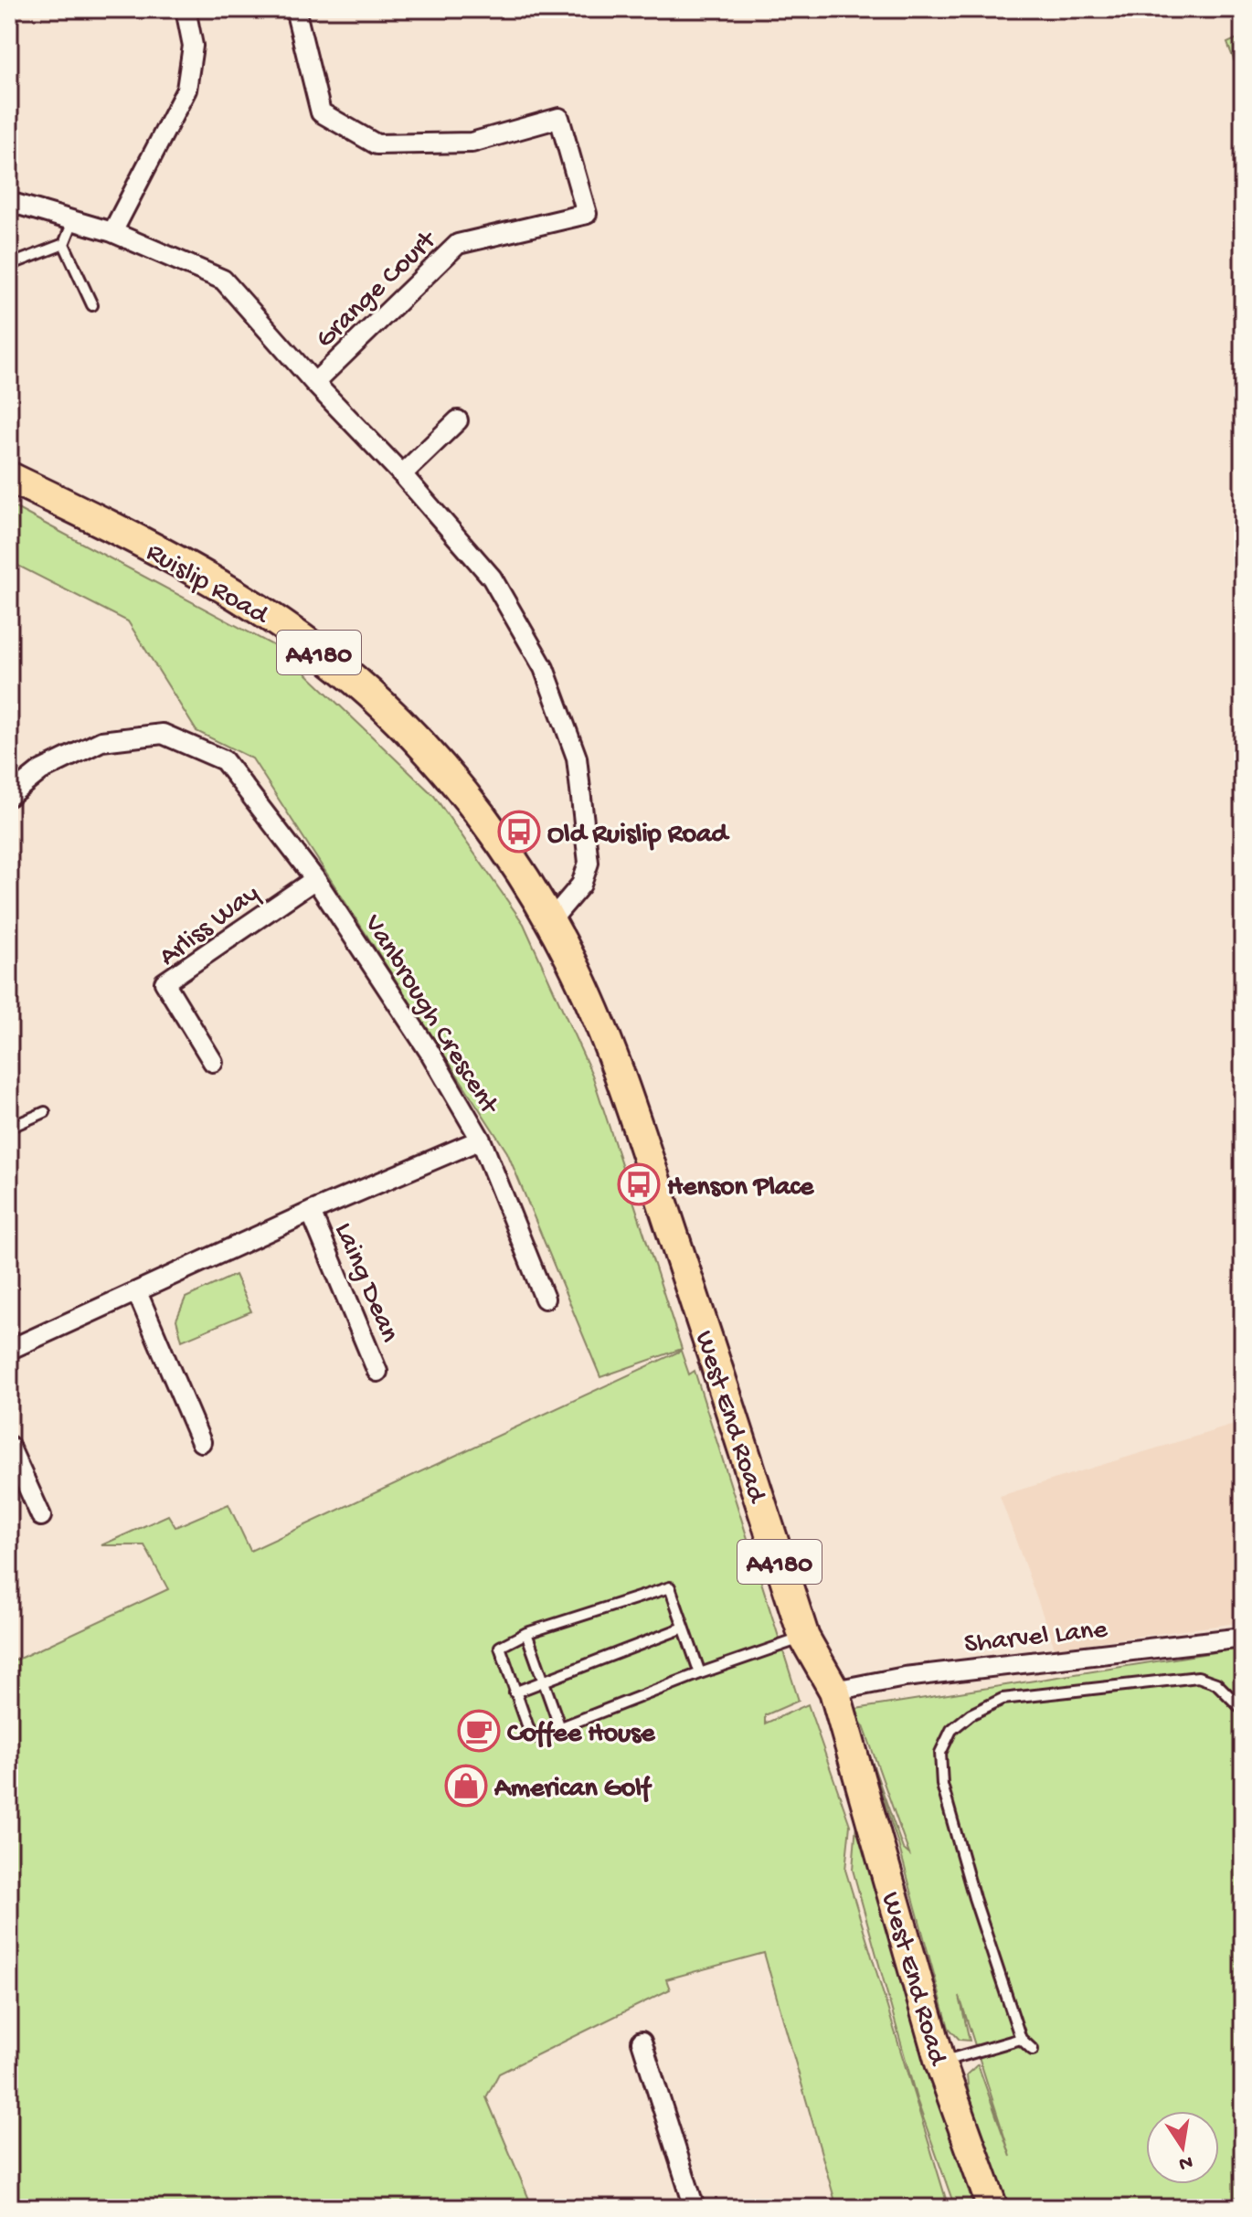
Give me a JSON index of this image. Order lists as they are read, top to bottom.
{
  "streets": {
    "main road": ["Ruislip Road", "A4180", "West End Road"],
    "street": [
      "Grange Court",
      "Arliss Way",
      "Vanbrough Crescent",
      "Laing Dean",
      "Sharvel Lane"
    ]
  },
  "crossings": [
    ["Ruislip Road", "West End Road"],
    ["Arliss Way", "Vanbrough Crescent"],
    ["Vanbrough Crescent", "Laing Dean"],
    ["West End Road", "Sharvel Lane"]
  ],
  "places": {
    "bus stop": ["Old Ruislip Road", "Henson Place"],
    "cafe": ["Coffee House"],
    "shop": ["American Golf"]
  },
  "north": "bottom"
}
